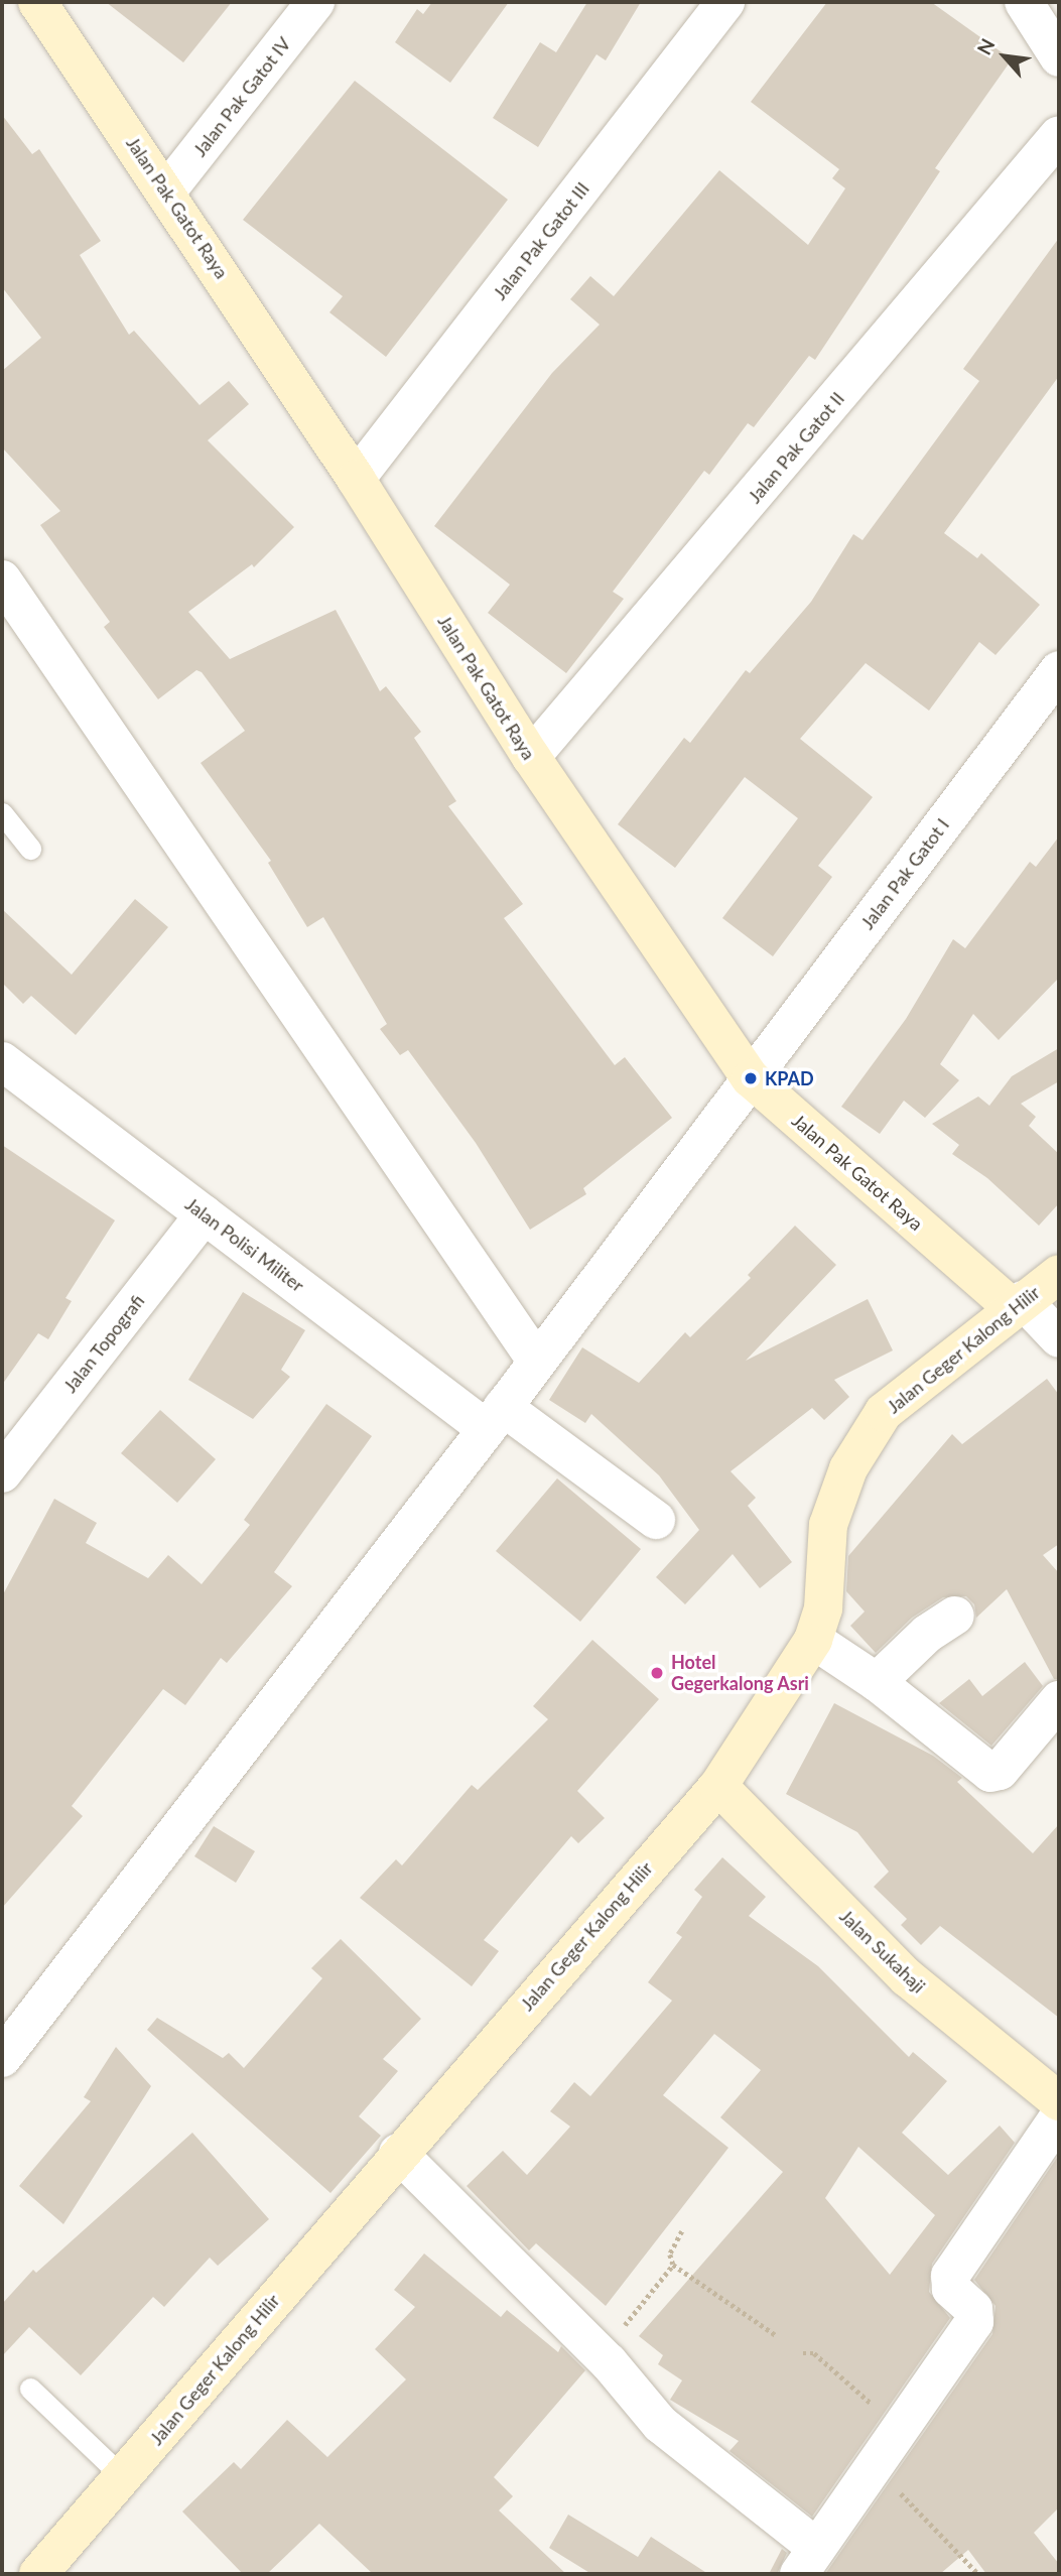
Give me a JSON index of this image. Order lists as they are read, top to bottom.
{
  "streets": {
    "street": [
      "Jalan Pak Gatot IV",
      "Jalan Pak Gatot Raya",
      "Jalan Pak Gatot III",
      "Jalan Pak Gatot II",
      "Jalan Pak Gatot I",
      "Jalan Polisi Militer",
      "Jalan Topografi",
      "Jalan Geger Kalong Hilir",
      "Jalan Sukahaji"
    ]
  },
  "crossings": [
    ["Jalan Pak Gatot IV", "Jalan Pak Gatot Raya"],
    ["Jalan Pak Gatot Raya", "Jalan Pak Gatot III"],
    ["Jalan Pak Gatot Raya", "Jalan Pak Gatot II"],
    ["Jalan Pak Gatot Raya", "Jalan Pak Gatot I"],
    ["Jalan Pak Gatot Raya", "Jalan Geger Kalong Hilir"],
    ["Jalan Pak Gatot I", "Jalan Polisi Militer"],
    ["Jalan Polisi Militer", "Jalan Topografi"],
    ["Jalan Geger Kalong Hilir", "Jalan Sukahaji"]
  ],
  "places": ["KPAD", "Hotel Gegerkalong Asri"],
  "north": "top left"
}
